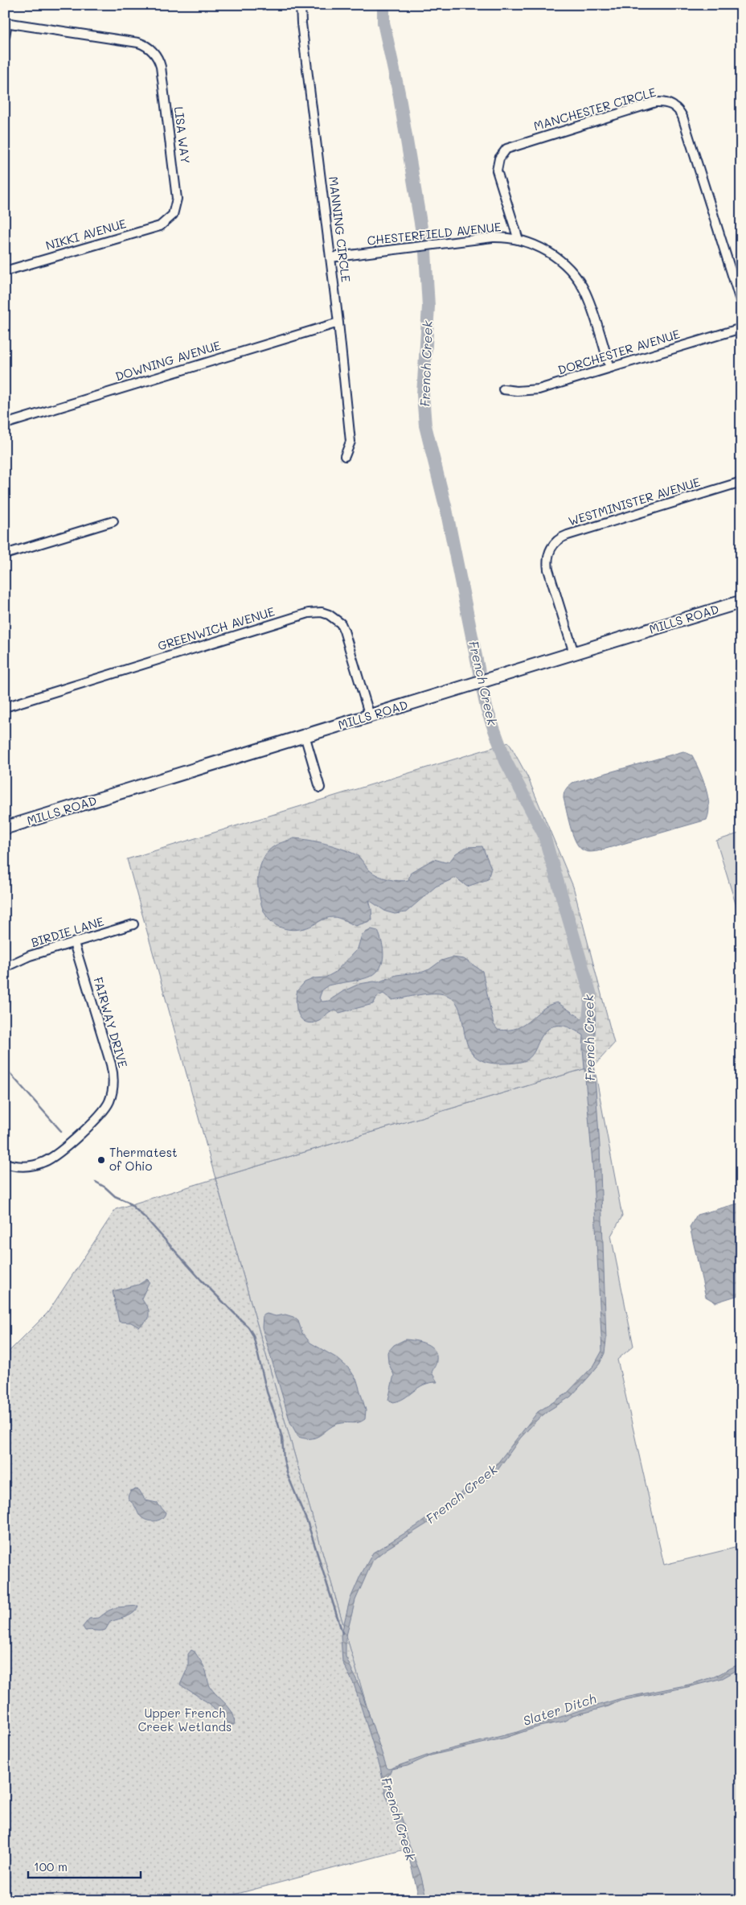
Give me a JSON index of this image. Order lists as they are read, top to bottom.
{
  "streets": {
    "street": [
      "MANCHESTER CIRCLE",
      "LISA WAY",
      "MANNING CIRCLE",
      "CHESTERFIELD AVENUE",
      "NIKKI AVENUE",
      "DORCHESTER AVENUE",
      "DOWNING AVENUE",
      "WESTMINISTER AVENUE",
      "MILLS ROAD",
      "GREENWICH AVENUE",
      "BIRDIE LANE",
      "FAIRWAY DRIVE"
    ]
  },
  "crossings": [
    ["MANCHESTER CIRCLE", "CHESTERFIELD AVENUE"],
    ["LISA WAY", "NIKKI AVENUE"],
    ["MANNING CIRCLE", "CHESTERFIELD AVENUE"],
    ["MANNING CIRCLE", "DOWNING AVENUE"],
    ["CHESTERFIELD AVENUE", "DORCHESTER AVENUE"],
    ["WESTMINISTER AVENUE", "MILLS ROAD"],
    ["MILLS ROAD", "GREENWICH AVENUE"],
    ["BIRDIE LANE", "FAIRWAY DRIVE"]
  ],
  "water": ["French Creek", "Slater Ditch"],
  "parks": ["Upper French Creek Wetlands"],
  "places": ["Thermatest of Ohio"],
  "scale_bar": "100 m"
}
